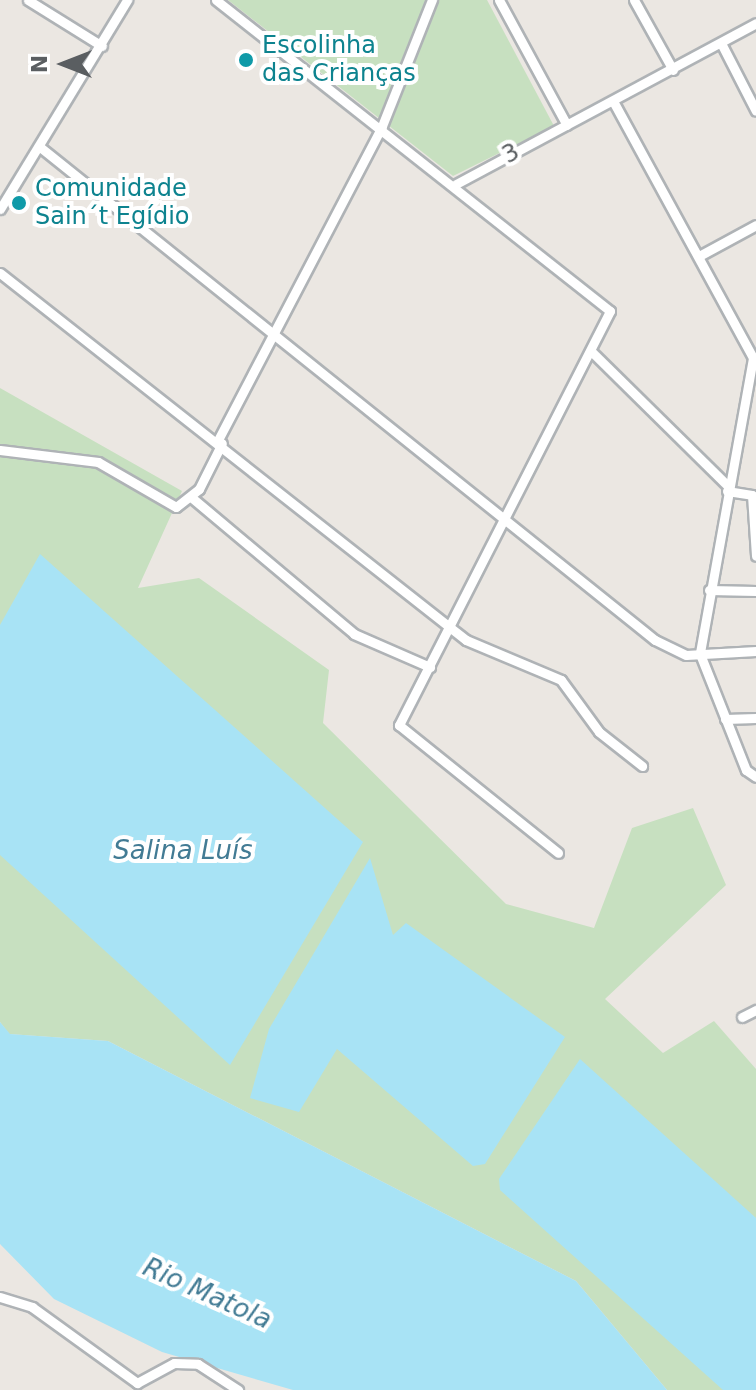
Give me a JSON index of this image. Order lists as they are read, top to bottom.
{
  "streets": {
    "street": ["3"]
  },
  "water": ["Salina Luís", "Rio Matola"],
  "places": ["Escolinha das Crianças", "Comunidade Sain´t Egídio"],
  "north": "left"
}
